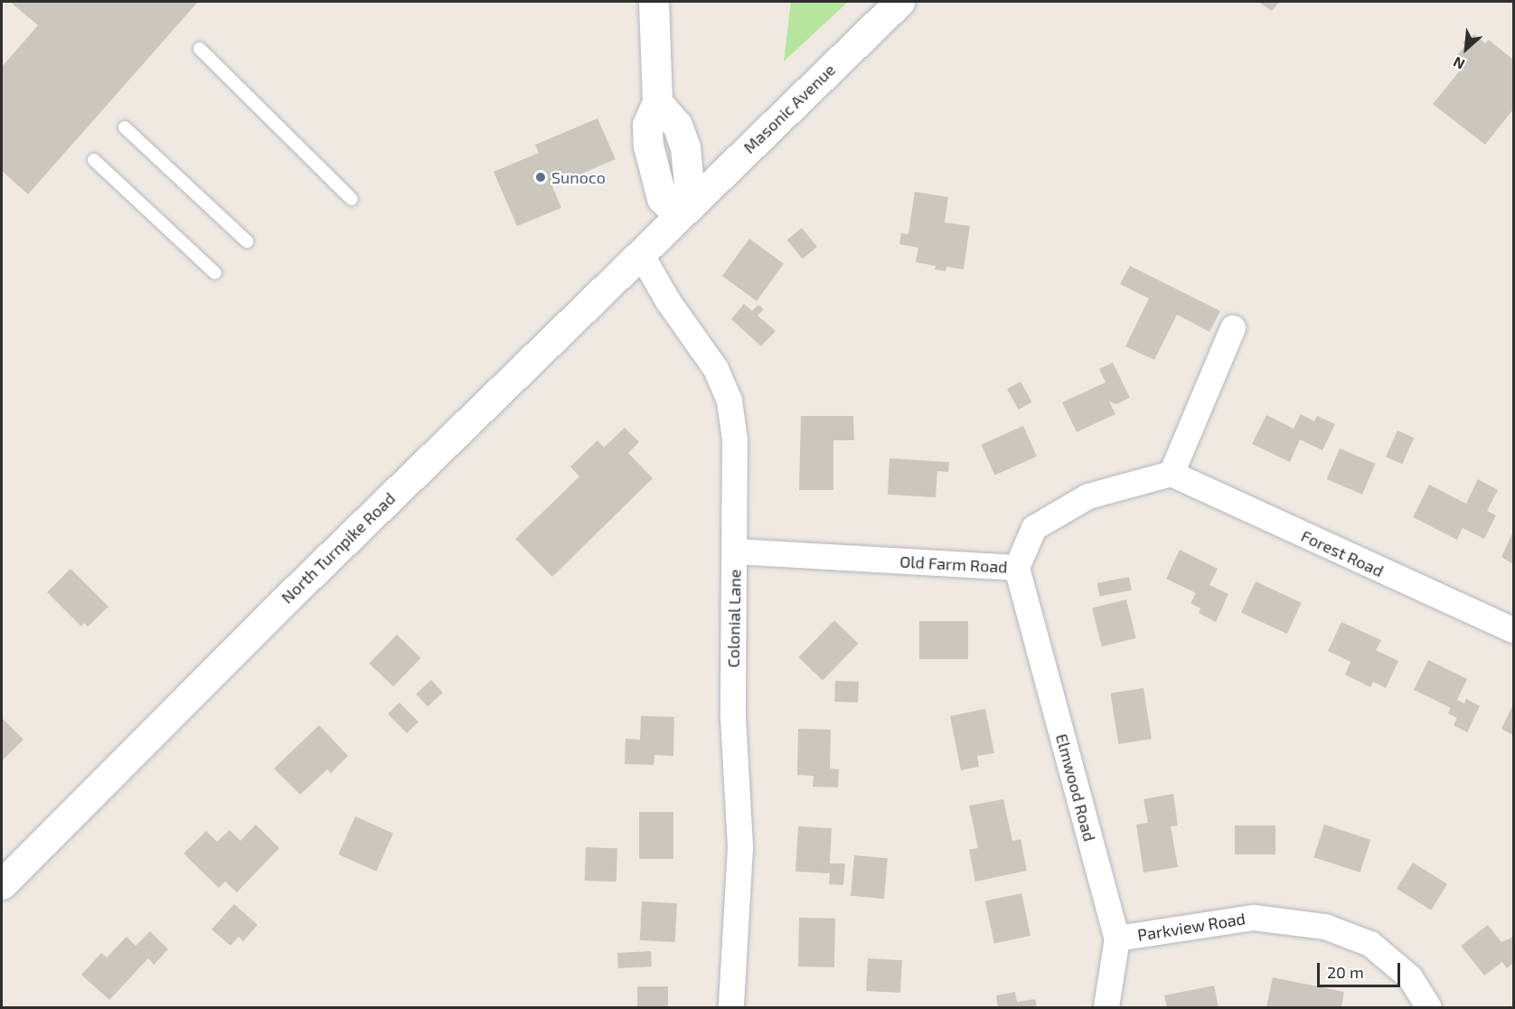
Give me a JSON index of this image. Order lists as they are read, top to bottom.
{
  "streets": {
    "main road": ["Masonic Avenue", "North Turnpike Road"],
    "street": [
      "Forest Road",
      "Old Farm Road",
      "Colonial Lane",
      "Elmwood Road",
      "Parkview Road"
    ]
  },
  "crossings": [
    ["Masonic Avenue", "North Turnpike Road"],
    ["North Turnpike Road", "Colonial Lane"],
    ["Forest Road", "Old Farm Road"],
    ["Old Farm Road", "Colonial Lane"],
    ["Old Farm Road", "Elmwood Road"],
    ["Elmwood Road", "Parkview Road"]
  ],
  "places": ["Sunoco"],
  "scale_bar": "20 m",
  "north": "bottom left"
}
